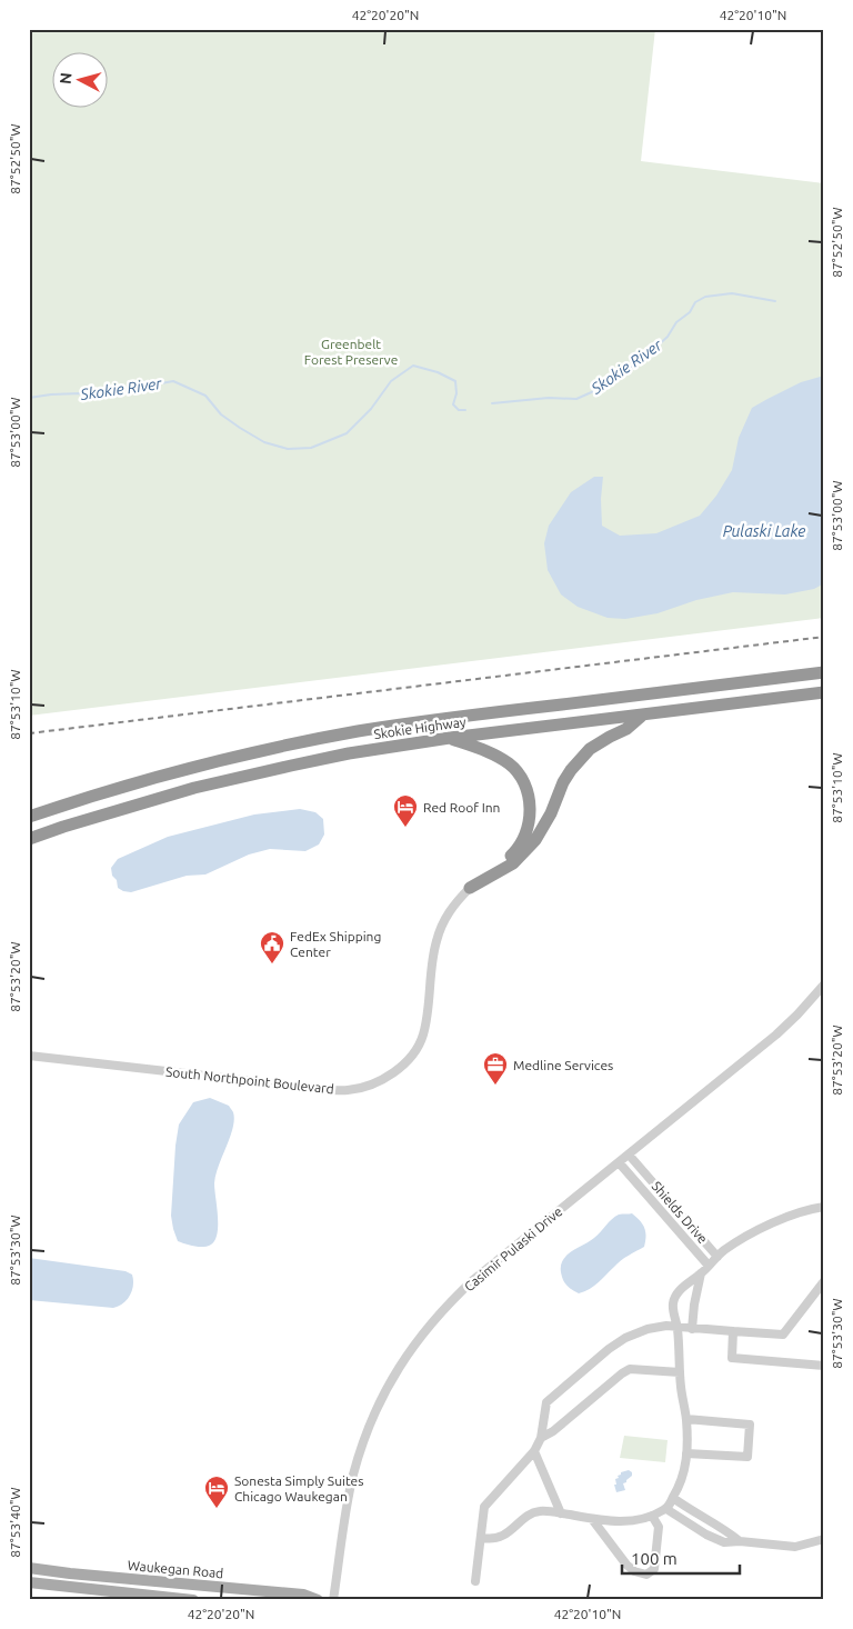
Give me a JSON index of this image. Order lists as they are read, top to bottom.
{
  "streets": {
    "highway": ["Skokie Highway"],
    "main road": ["Waukegan Road"],
    "street": ["South Northpoint Boulevard", "Shields Drive", "Casimir Pulaski Drive"]
  },
  "crossings": [
    ["Shields Drive", "Casimir Pulaski Drive"]
  ],
  "water": ["Skokie River", "Pulaski Lake"],
  "parks": ["Greenbelt Forest Preserve"],
  "places": {
    "hotel": ["Red Roof Inn", "Sonesta Simply Suites Chicago Waukegan"],
    "public building": ["FedEx Shipping Center"],
    "office": ["Medline Services"]
  },
  "scale_bar": "100 m",
  "north": "left",
  "coordinates": [
    "42°20'20\"N",
    "42°20'10\"N",
    "87°52'50\"W",
    "87°53'00\"W",
    "87°53'10\"W",
    "87°53'20\"W",
    "87°53'30\"W",
    "87°53'40\"W"
  ]
}
